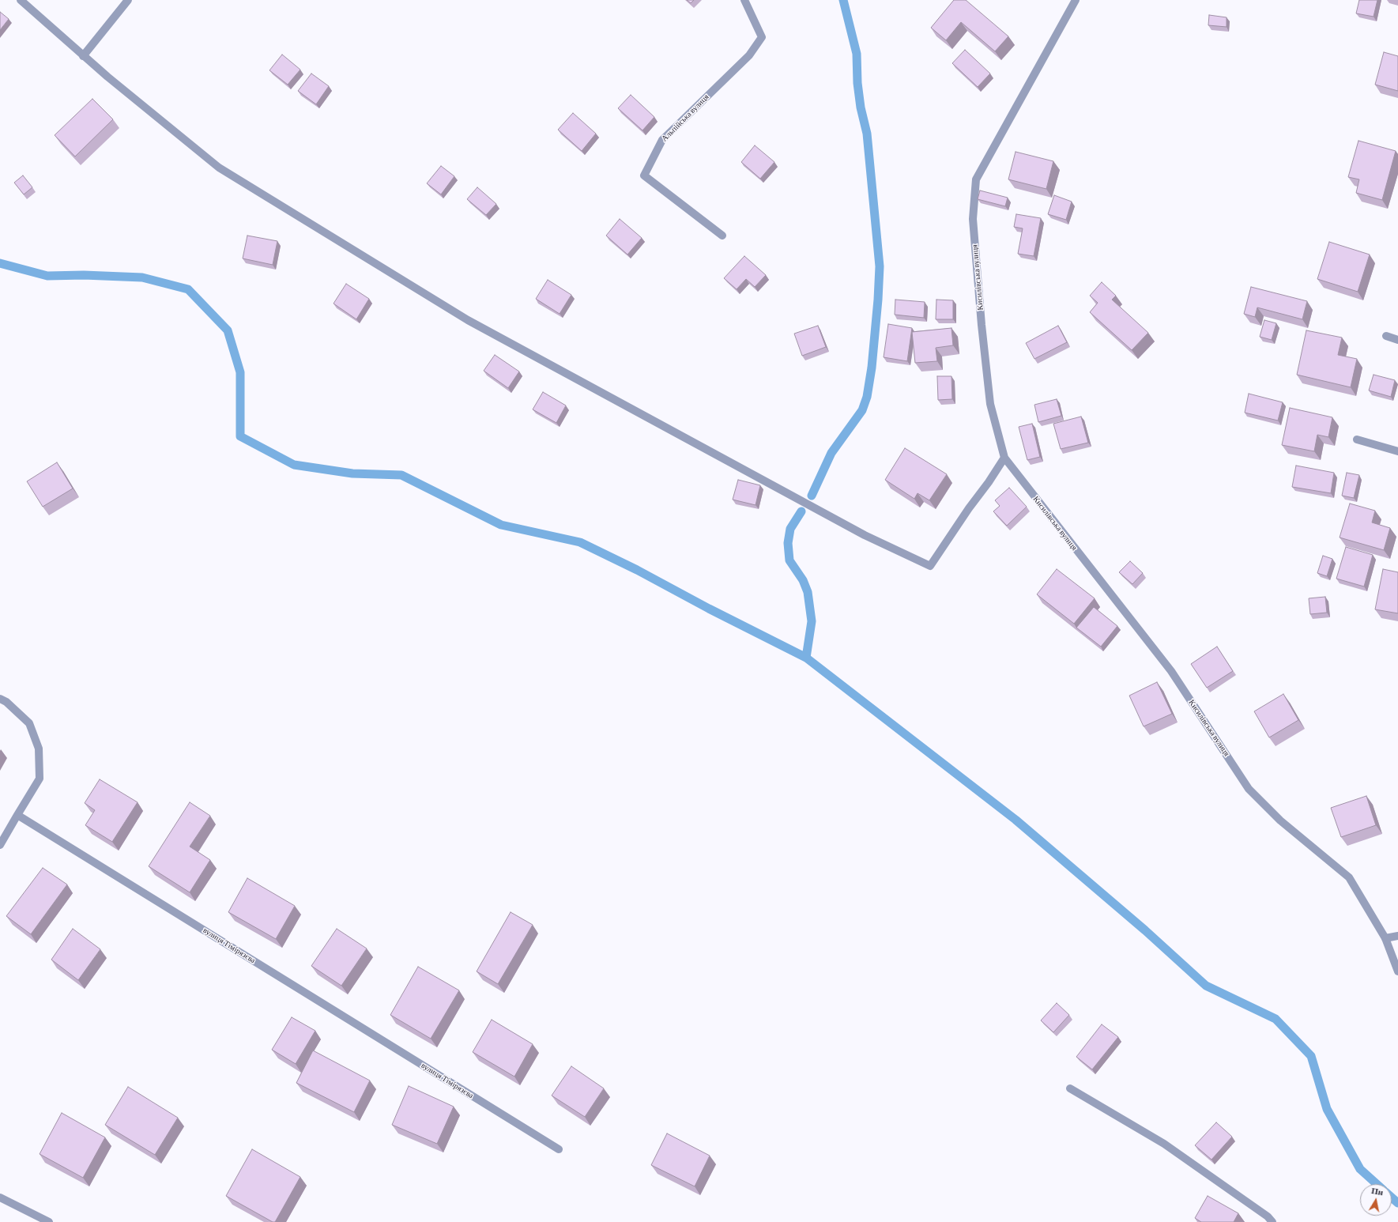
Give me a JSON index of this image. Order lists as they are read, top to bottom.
{
  "streets": {
    "street": ["Альпійська вулиця", "Кисилівська вулиця", "вулиця Тімірязєва"]
  },
  "north": "top"
}
